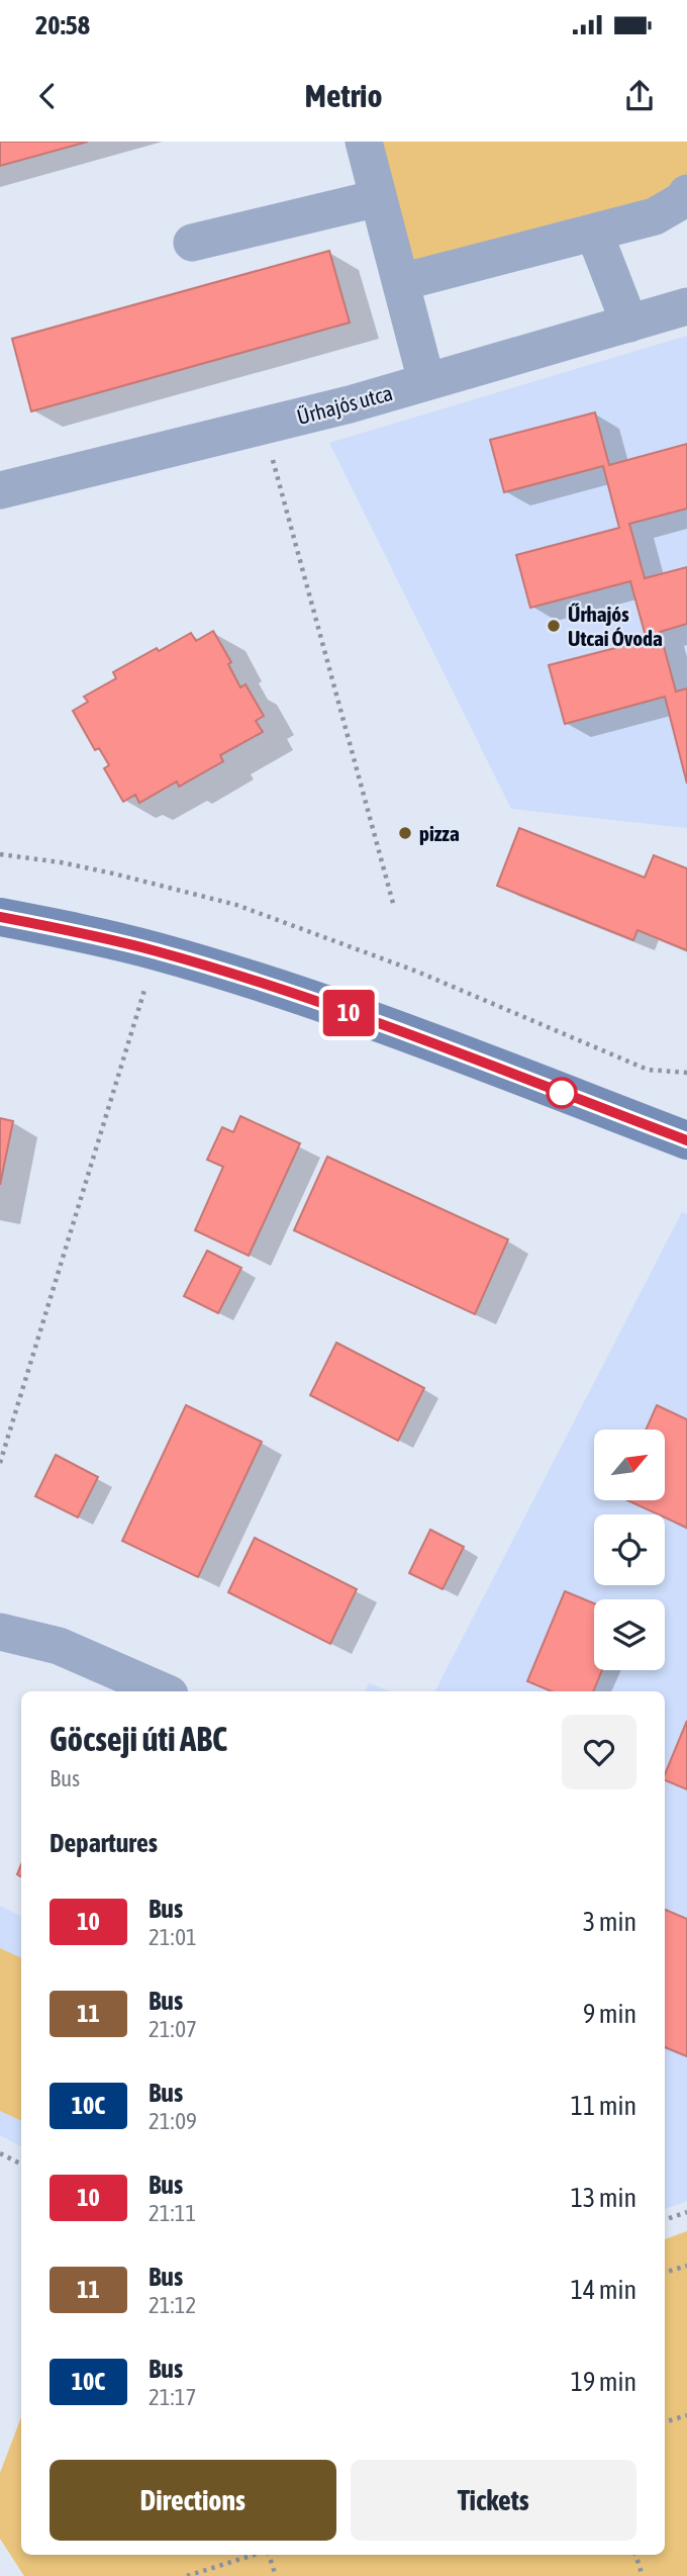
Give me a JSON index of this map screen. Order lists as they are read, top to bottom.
{
  "streets": {
    "street": ["Űrhajós utca"]
  },
  "places": ["Űrhajós Utcai Óvoda", "pizza"],
  "lines": ["bus line 10"],
  "north": "top right",
  "page": {
    "status": "20:58",
    "header": "Metrio",
    "on_map": "10",
    "heading": [
      ["Göcseji úti ABC", "Bus"],
      "Departures"
    ],
    "list": [
      {
        "mark": "10",
        "name": "Bus",
        "note": "21:01",
        "value": "3 min"
      },
      {
        "mark": "11",
        "name": "Bus",
        "note": "21:07",
        "value": "9 min"
      },
      {
        "mark": "10C",
        "name": "Bus",
        "note": "21:09",
        "value": "11 min"
      },
      {
        "mark": "10",
        "name": "Bus",
        "note": "21:11",
        "value": "13 min"
      },
      {
        "mark": "11",
        "name": "Bus",
        "note": "21:12",
        "value": "14 min"
      },
      {
        "mark": "10C",
        "name": "Bus",
        "note": "21:17",
        "value": "19 min"
      }
    ],
    "buttons": ["Directions", "Tickets"]
  }
}
